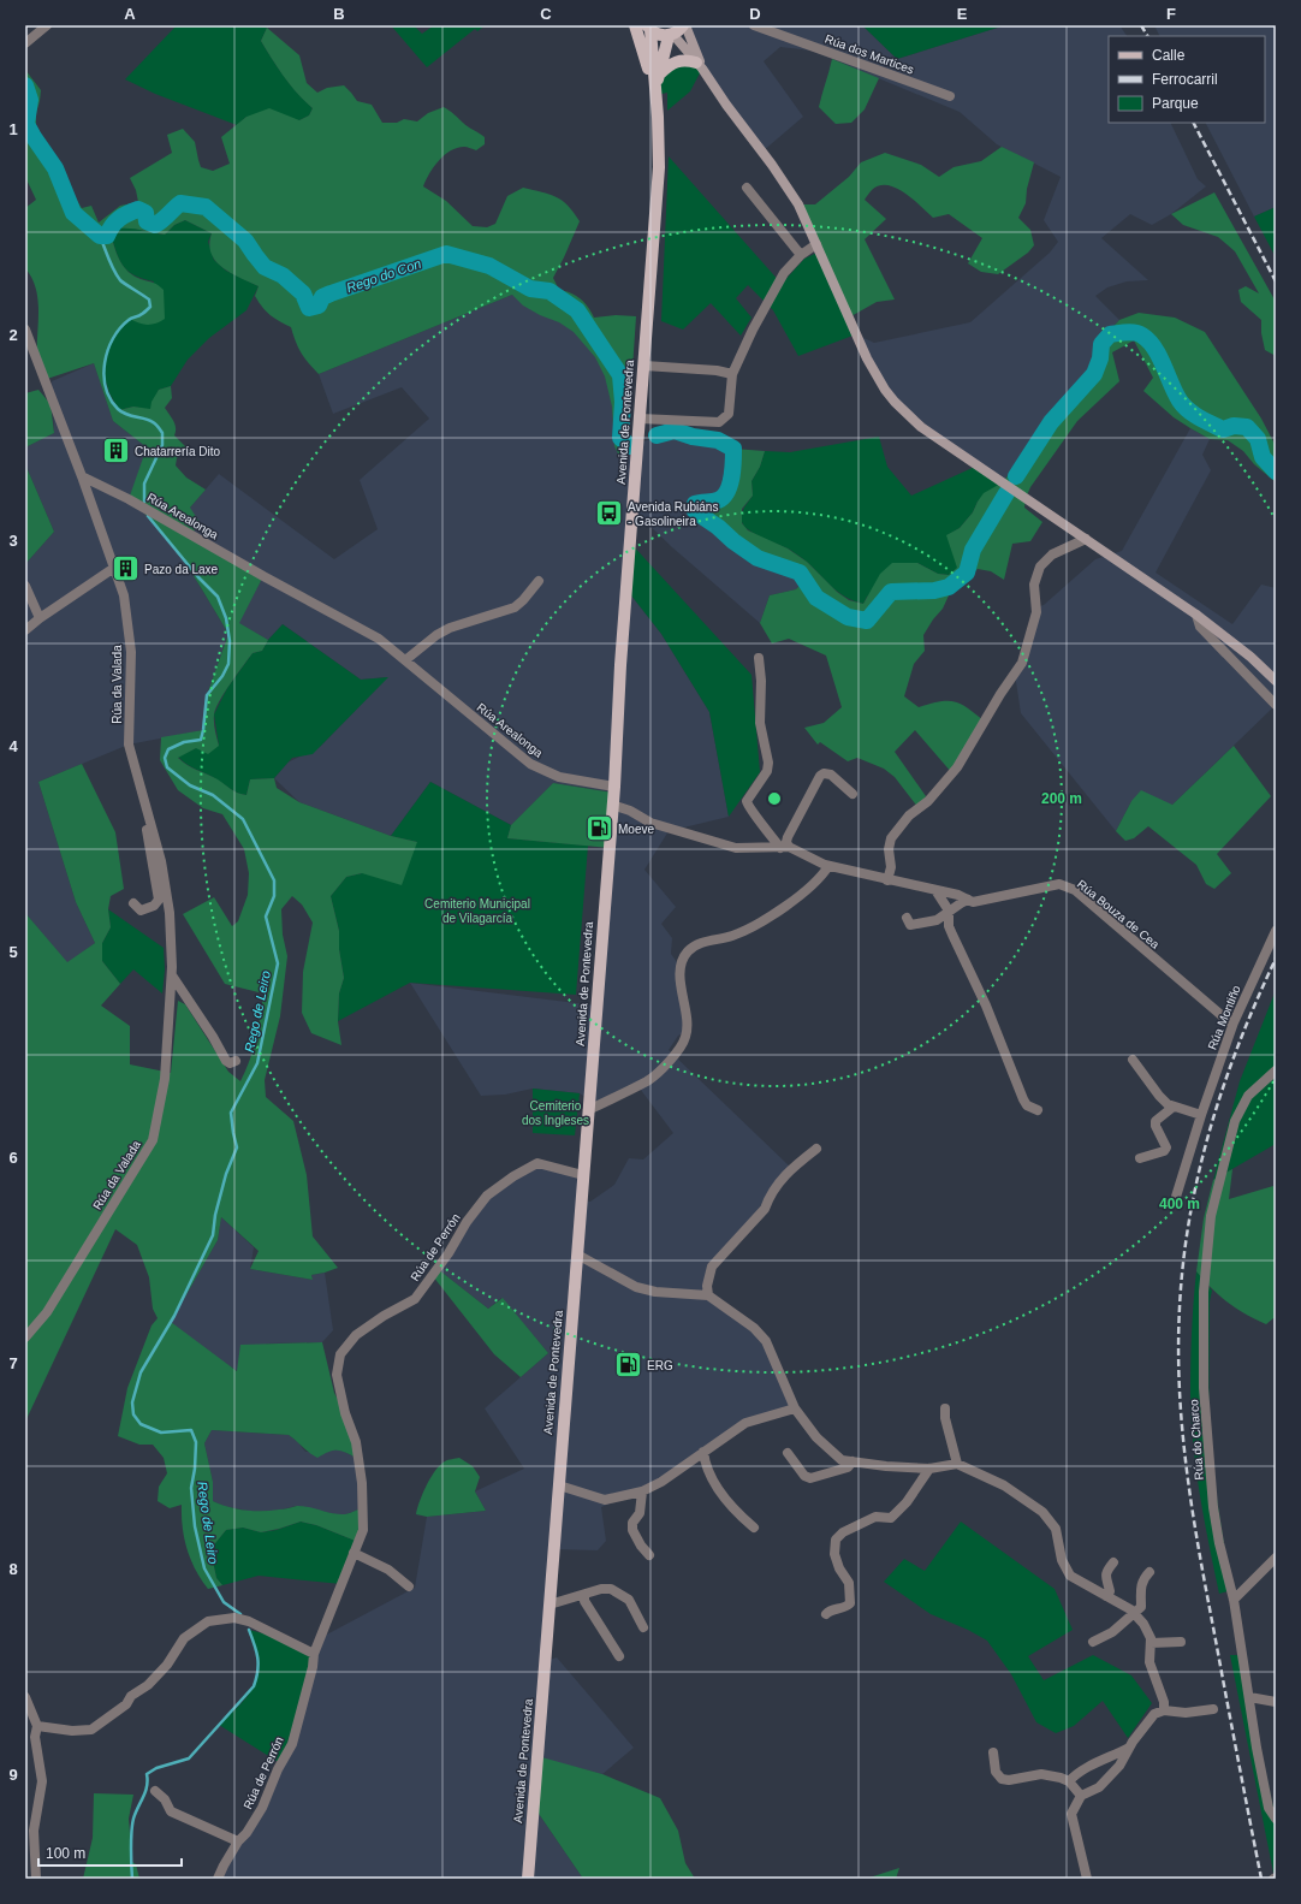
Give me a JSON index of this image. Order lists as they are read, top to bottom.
{
  "streets": {
    "main road": ["Avenida de Pontevedra"],
    "street": [
      "Rúa dos Martices",
      "Rúa Arealonga",
      "Rúa da Valada",
      "Rúa Bouza de Cea",
      "Rúa Montiño",
      "Rúa de Perrón",
      "Rúa do Charco"
    ]
  },
  "crossings": [
    ["Avenida de Pontevedra", "Rúa Arealonga"],
    ["Avenida de Pontevedra", "Rúa Bouza de Cea"],
    ["Avenida de Pontevedra", "Rúa de Perrón"],
    ["Rúa Arealonga", "Rúa da Valada"],
    ["Rúa Bouza de Cea", "Rúa Montiño"]
  ],
  "water": ["Rego do Con", "Rego de Leiro"],
  "parks": ["Cemiterio Municipal de Vilagarcía", "Cemiterio dos Ingleses"],
  "places": {
    "building": ["Chatarrería Dito", "Pazo da Laxe"],
    "bus stop": ["Avenida Rubiáns - Gasolineira"],
    "fuel station": ["Moeve", "ERG"]
  },
  "legend": ["Calle", "Ferrocarril", "Parque"],
  "scale_bar": "100 m",
  "grid": {
    "columns": [
      "A",
      "B",
      "C",
      "D",
      "E",
      "F"
    ],
    "rows": [
      "1",
      "2",
      "3",
      "4",
      "5",
      "6",
      "7",
      "8",
      "9"
    ]
  },
  "rings": ["200 m", "400 m"]
}
